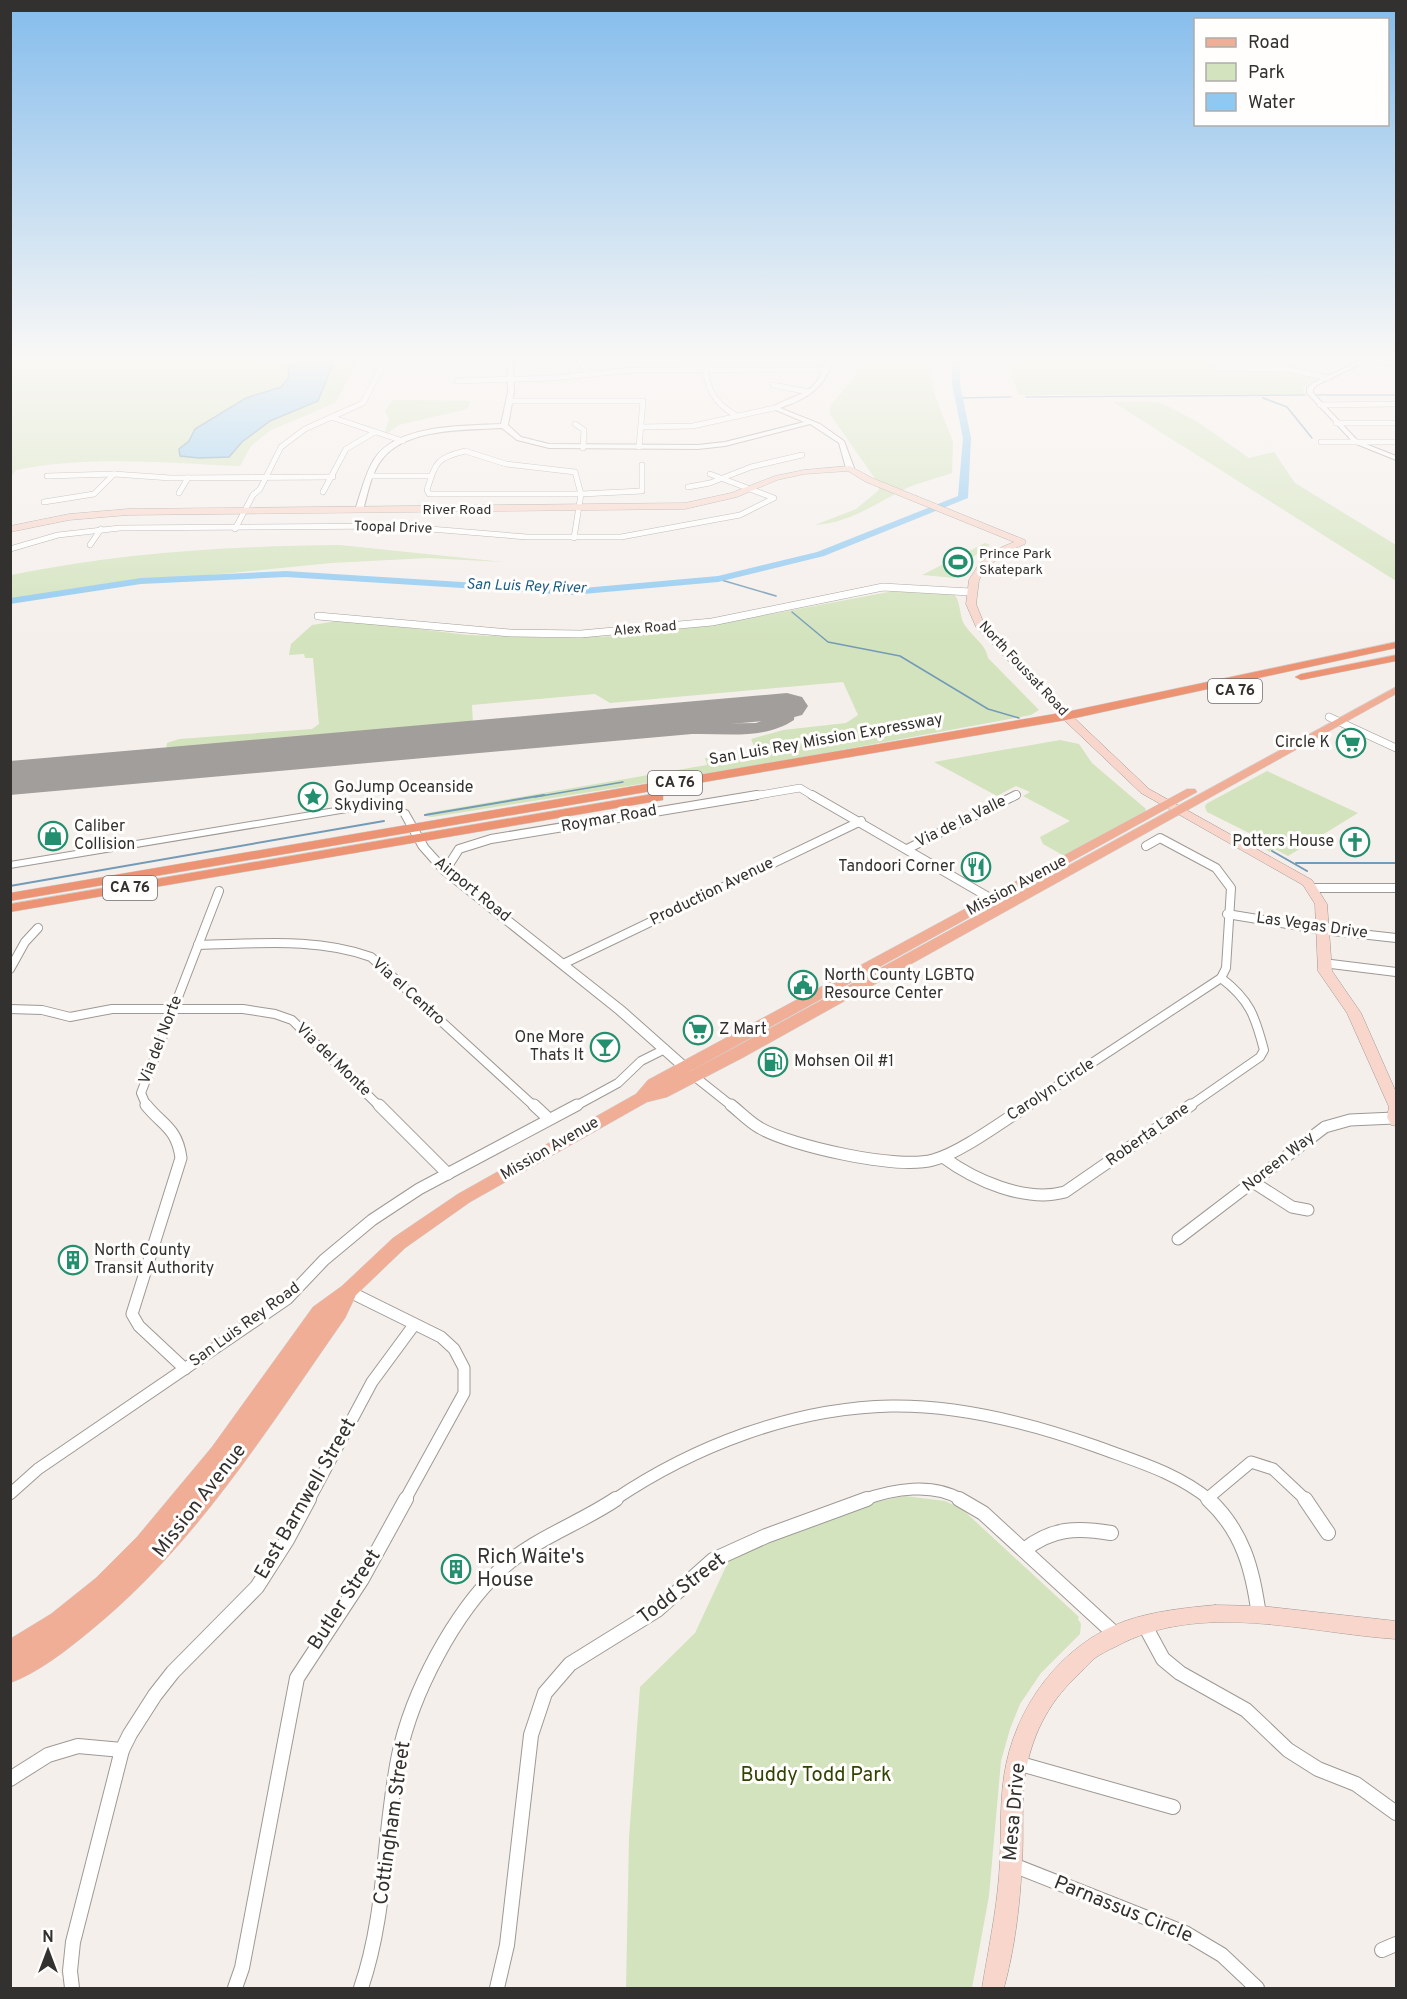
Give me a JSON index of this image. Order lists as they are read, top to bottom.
{
  "streets": {
    "highway": ["CA 76", "San Luis Rey Mission Expressway"],
    "main road": [
      "River Road",
      "North Foussat Road",
      "Mission Avenue",
      "Mesa Drive"
    ],
    "street": [
      "Toopal Drive",
      "Alex Road",
      "Roymar Road",
      "Via de la Valle",
      "Airport Road",
      "Production Avenue",
      "Las Vegas Drive",
      "Via el Centro",
      "Via del Norte",
      "Via del Monte",
      "Carolyn Circle",
      "Roberta Lane",
      "Noreen Way",
      "San Luis Rey Road",
      "East Barnwell Street",
      "Todd Street",
      "Butler Street",
      "Cottingham Street",
      "Parnassus Circle"
    ]
  },
  "crossings": [
    ["River Road", "Toopal Drive"],
    ["Alex Road", "North Foussat Road"],
    ["North Foussat Road", "San Luis Rey Mission Expressway"],
    ["North Foussat Road", "Mission Avenue"],
    ["San Luis Rey Mission Expressway", "Airport Road"],
    ["Roymar Road", "Via de la Valle"],
    ["Roymar Road", "Mission Avenue"],
    ["Roymar Road", "Airport Road"],
    ["Roymar Road", "Production Avenue"],
    ["Mission Avenue", "Airport Road"],
    ["Mission Avenue", "Carolyn Circle"],
    ["Mission Avenue", "Butler Street"],
    ["Airport Road", "Production Avenue"],
    ["Airport Road", "Carolyn Circle"],
    ["Airport Road", "San Luis Rey Road"],
    ["Via el Centro", "Via del Norte"],
    ["Via el Centro", "San Luis Rey Road"],
    ["Via del Norte", "Via del Monte"],
    ["Via del Norte", "San Luis Rey Road"],
    ["Via del Monte", "San Luis Rey Road"],
    ["Carolyn Circle", "Roberta Lane"],
    ["East Barnwell Street", "Butler Street"],
    ["Todd Street", "Mesa Drive"],
    ["Mesa Drive", "Cottingham Street"],
    ["Mesa Drive", "Parnassus Circle"]
  ],
  "water": ["San Luis Rey River"],
  "parks": ["Buddy Todd Park"],
  "places": {
    "sports": ["Prince Park Skatepark"],
    "supermarket": ["Circle K", "Z Mart"],
    "place": ["GoJump Oceanside Skydiving"],
    "shop": ["Caliber Collision"],
    "church": ["Potters House"],
    "restaurant": ["Tandoori Corner"],
    "public building": ["North County LGBTQ Resource Center"],
    "bar": ["One More Thats It"],
    "fuel station": ["Mohsen Oil #1"],
    "building": ["North County Transit Authority", "Rich Waite's House"]
  },
  "legend": ["Road", "Park", "Water"],
  "north": "top"
}
